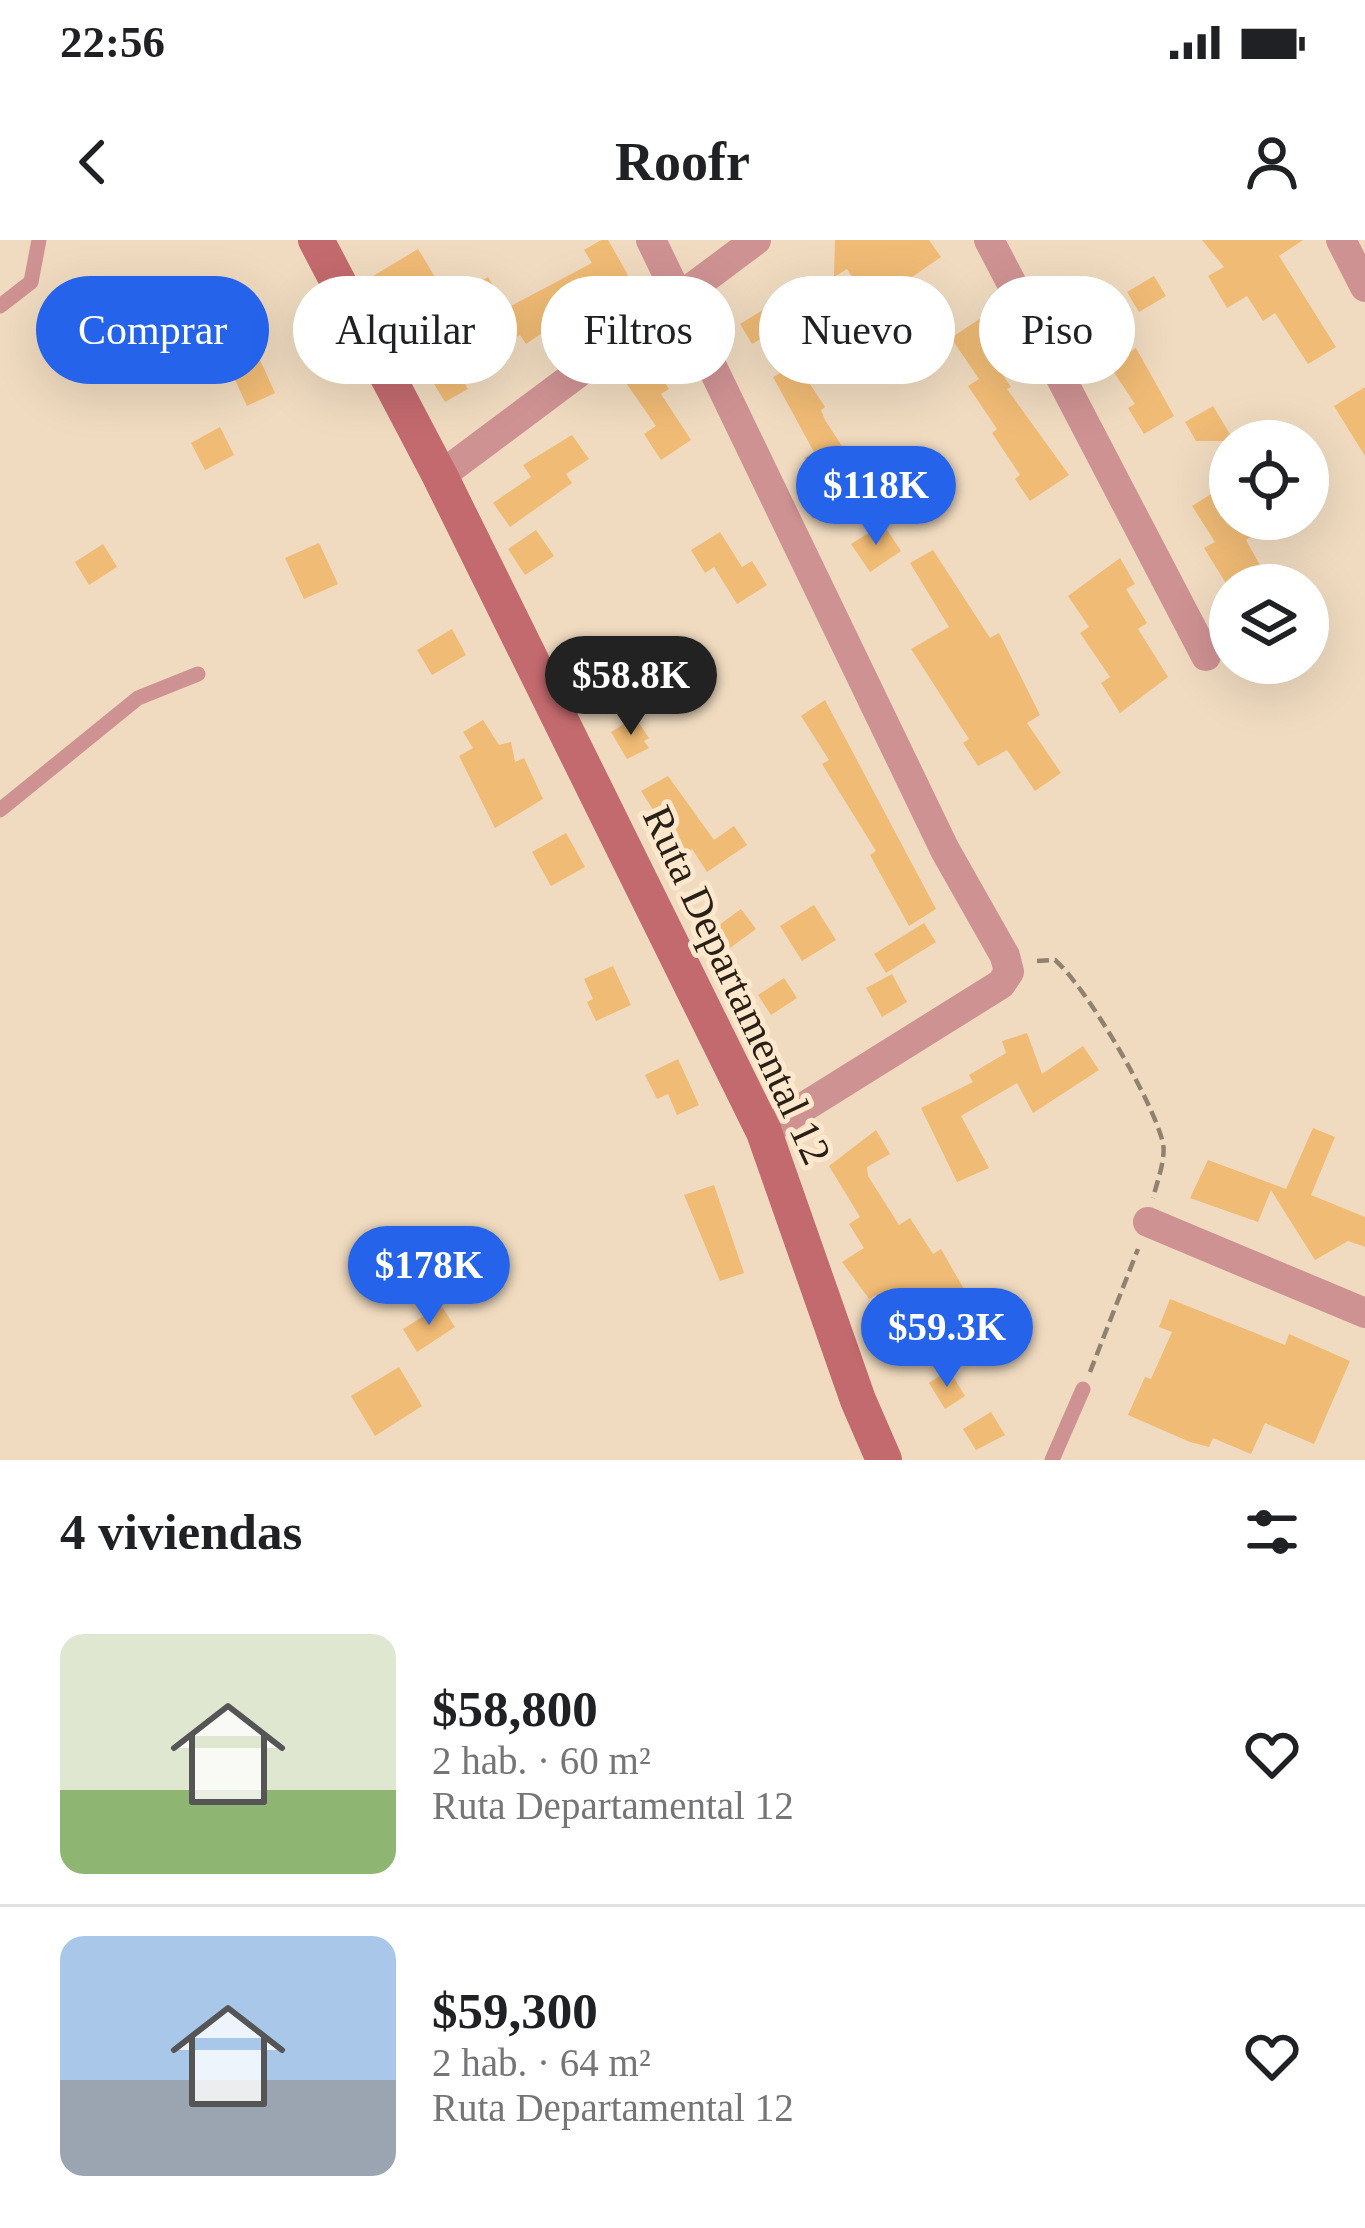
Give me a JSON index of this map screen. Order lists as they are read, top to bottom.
{
  "streets": {
    "main road": ["Ruta Departamental 12"]
  },
  "page": {
    "status": "22:56",
    "header": "Roofr",
    "chip": [
      "Comprar",
      "Alquilar",
      "Filtros",
      "Nuevo",
      "Piso"
    ],
    "price": [
      "$118K",
      "$58.8K",
      "$178K",
      "$59.3K"
    ],
    "heading": "4 viviendas",
    "list": [
      {
        "name": "$58,800",
        "note": "2 hab. · 60 m² · Ruta Departamental 12"
      },
      {
        "name": "$59,300",
        "note": "2 hab. · 64 m² · Ruta Departamental 12"
      }
    ]
  }
}
